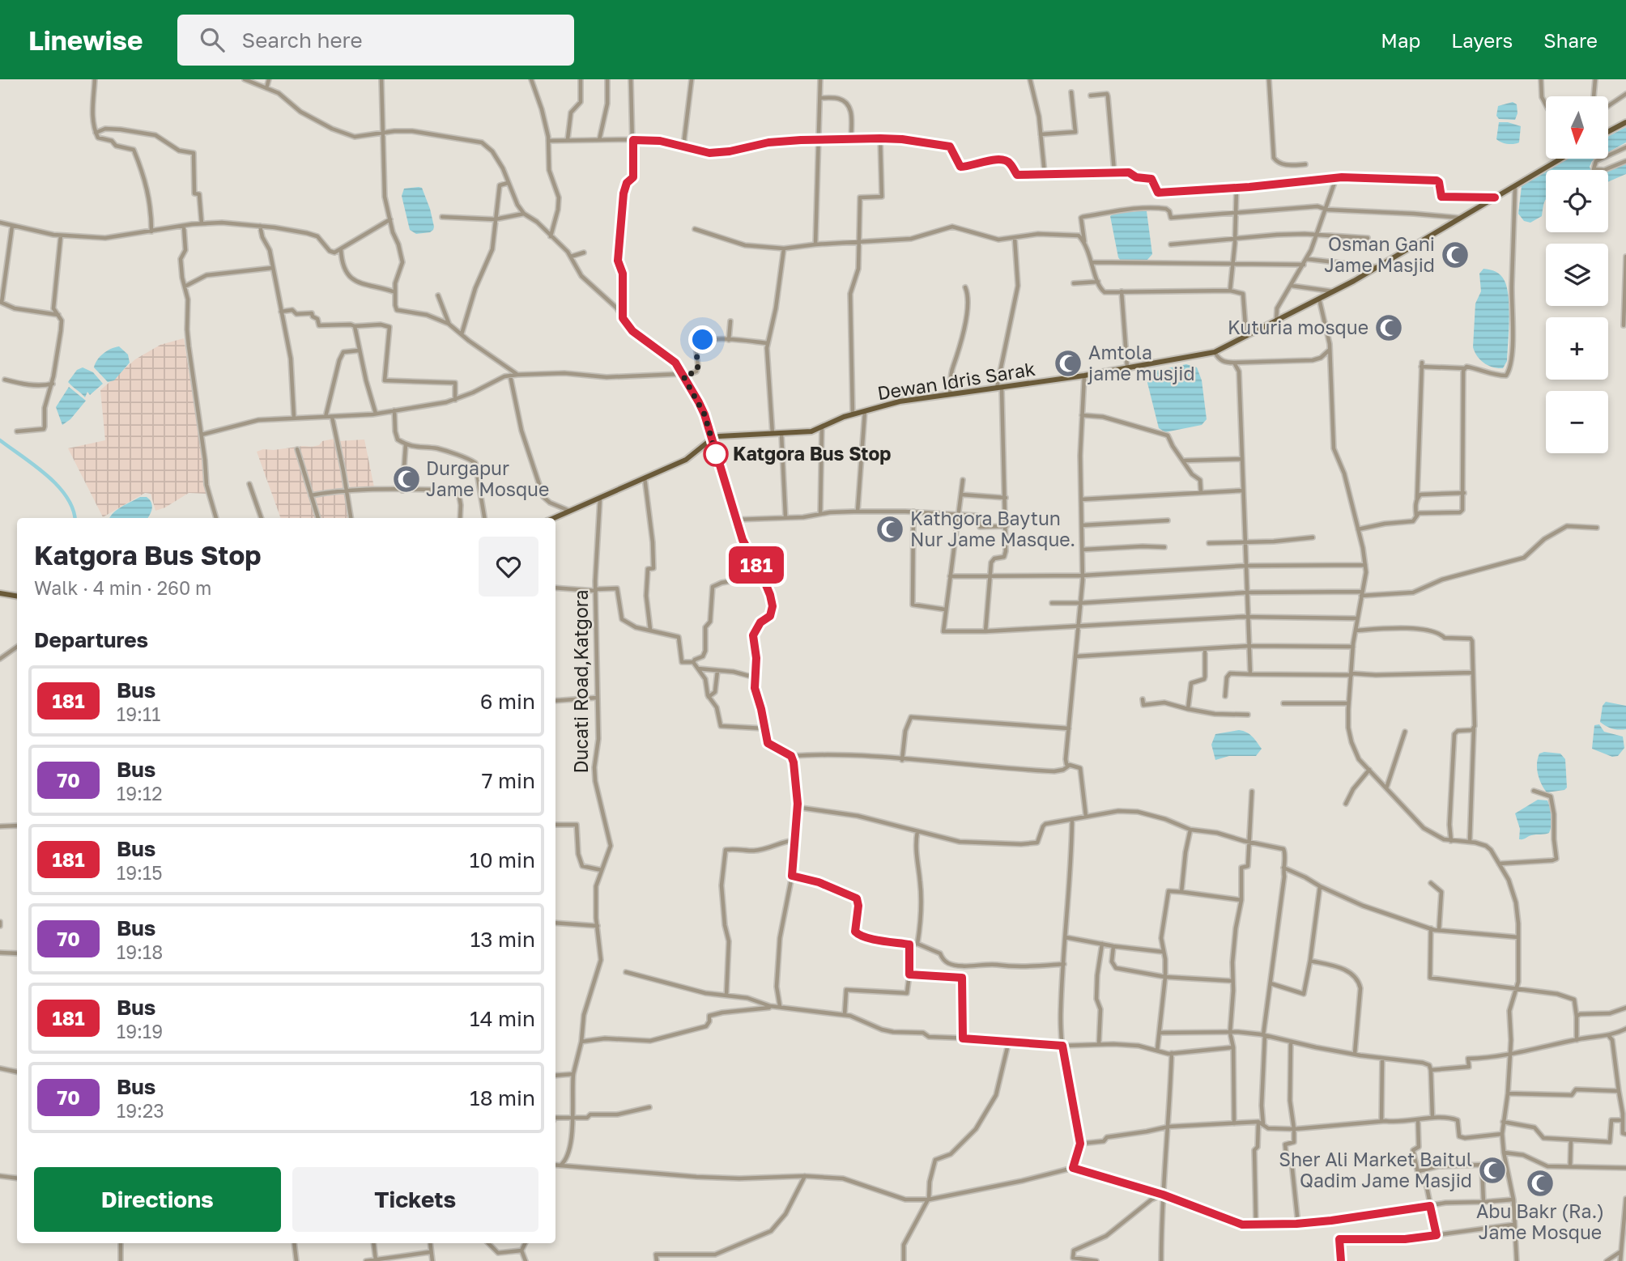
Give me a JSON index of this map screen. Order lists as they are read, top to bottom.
{
  "streets": {
    "main road": ["Dewan Idris Sarak"],
    "street": ["Ducati Road,Katgora"]
  },
  "places": {
    "mosque": [
      "Osman Gani Jame Masjid",
      "Kuturia mosque",
      "Amtola jame musjid",
      "Durgapur Jame Mosque",
      "Kathgora Baytun Nur Jame Masque.",
      "Sher Ali Market Baitul Qadim Jame Masjid",
      "Abu Bakr (Ra.) Jame Mosque"
    ],
    "other": ["Katgora Bus Stop"]
  },
  "lines": ["bus line 181"],
  "north": "bottom",
  "page": {
    "header": "Linewise",
    "search": "Search here",
    "nav": ["Map", "Layers", "Share"],
    "on_map": "181",
    "map_buttons": ["+", "−"],
    "heading": [
      ["Katgora Bus Stop", "Walk · 4 min · 260 m"],
      "Departures"
    ],
    "list": [
      {
        "mark": "181",
        "name": "Bus",
        "note": "19:11",
        "value": "6 min"
      },
      {
        "mark": "70",
        "name": "Bus",
        "note": "19:12",
        "value": "7 min"
      },
      {
        "mark": "181",
        "name": "Bus",
        "note": "19:15",
        "value": "10 min"
      },
      {
        "mark": "70",
        "name": "Bus",
        "note": "19:18",
        "value": "13 min"
      },
      {
        "mark": "181",
        "name": "Bus",
        "note": "19:19",
        "value": "14 min"
      },
      {
        "mark": "70",
        "name": "Bus",
        "note": "19:23",
        "value": "18 min"
      }
    ],
    "buttons": ["Directions", "Tickets"]
  }
}
